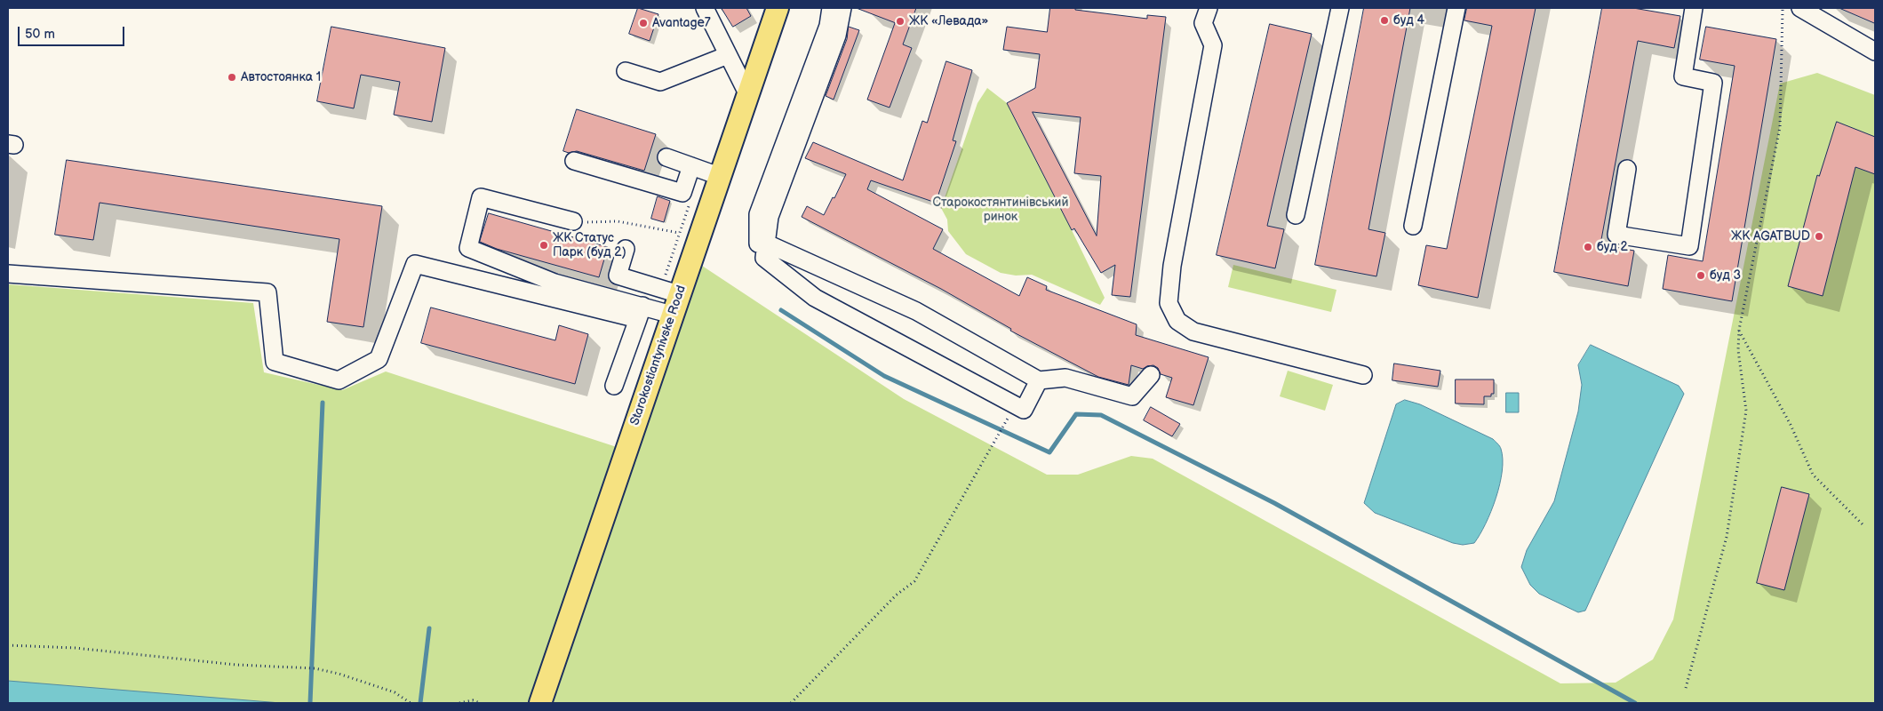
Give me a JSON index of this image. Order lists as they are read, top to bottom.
{
  "streets": {
    "main road": ["Starokostiantynivske Road"]
  },
  "parks": ["Старокостянтинівський ринок"],
  "places": [
    "буд 4",
    "ЖК «Левада»",
    "Avantage7",
    "Автостоянка 1",
    "ЖК AGATBUD",
    "ЖК Статус Парк (буд 2)",
    "буд 2",
    "буд 3"
  ],
  "scale_bar": "50 m"
}
